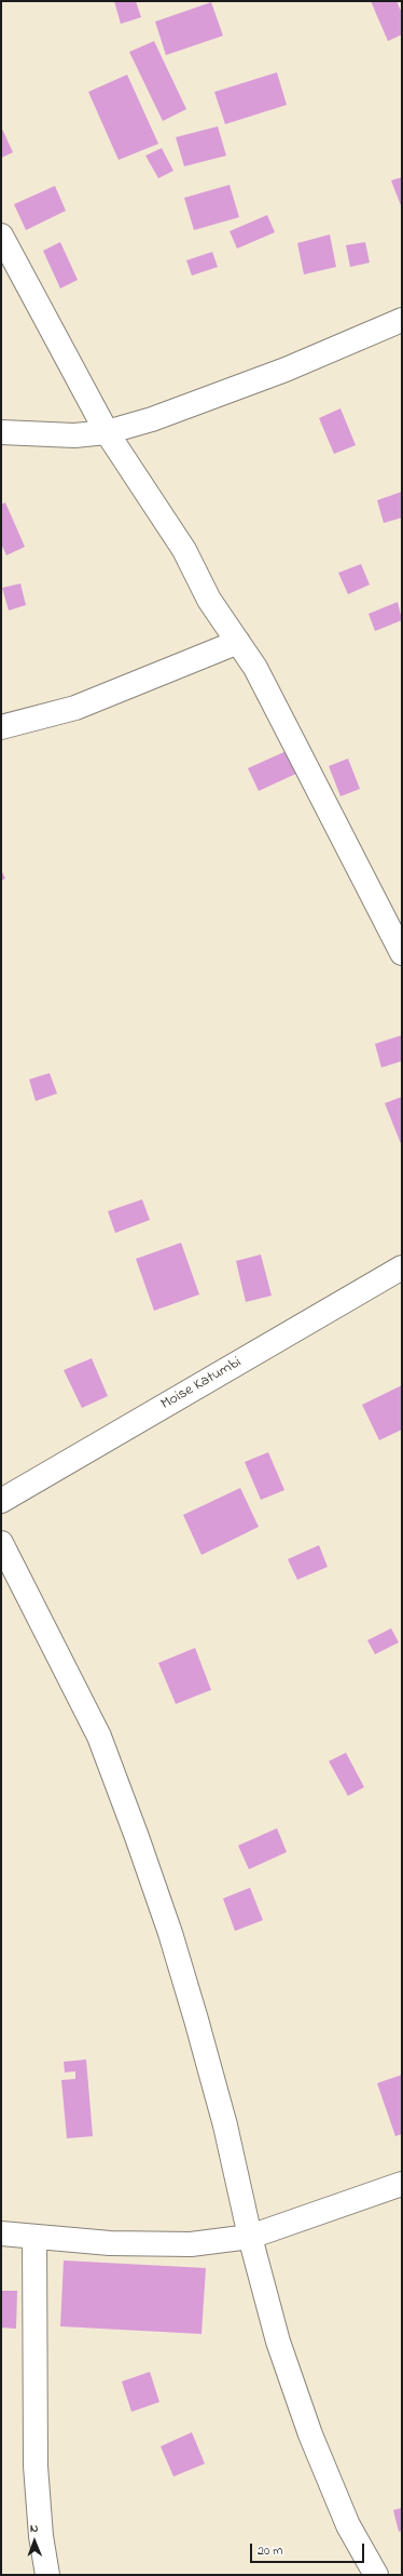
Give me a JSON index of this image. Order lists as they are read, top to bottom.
{
  "streets": {
    "street": ["Moise Katumbi"]
  },
  "scale_bar": "20 m",
  "north": "top"
}
